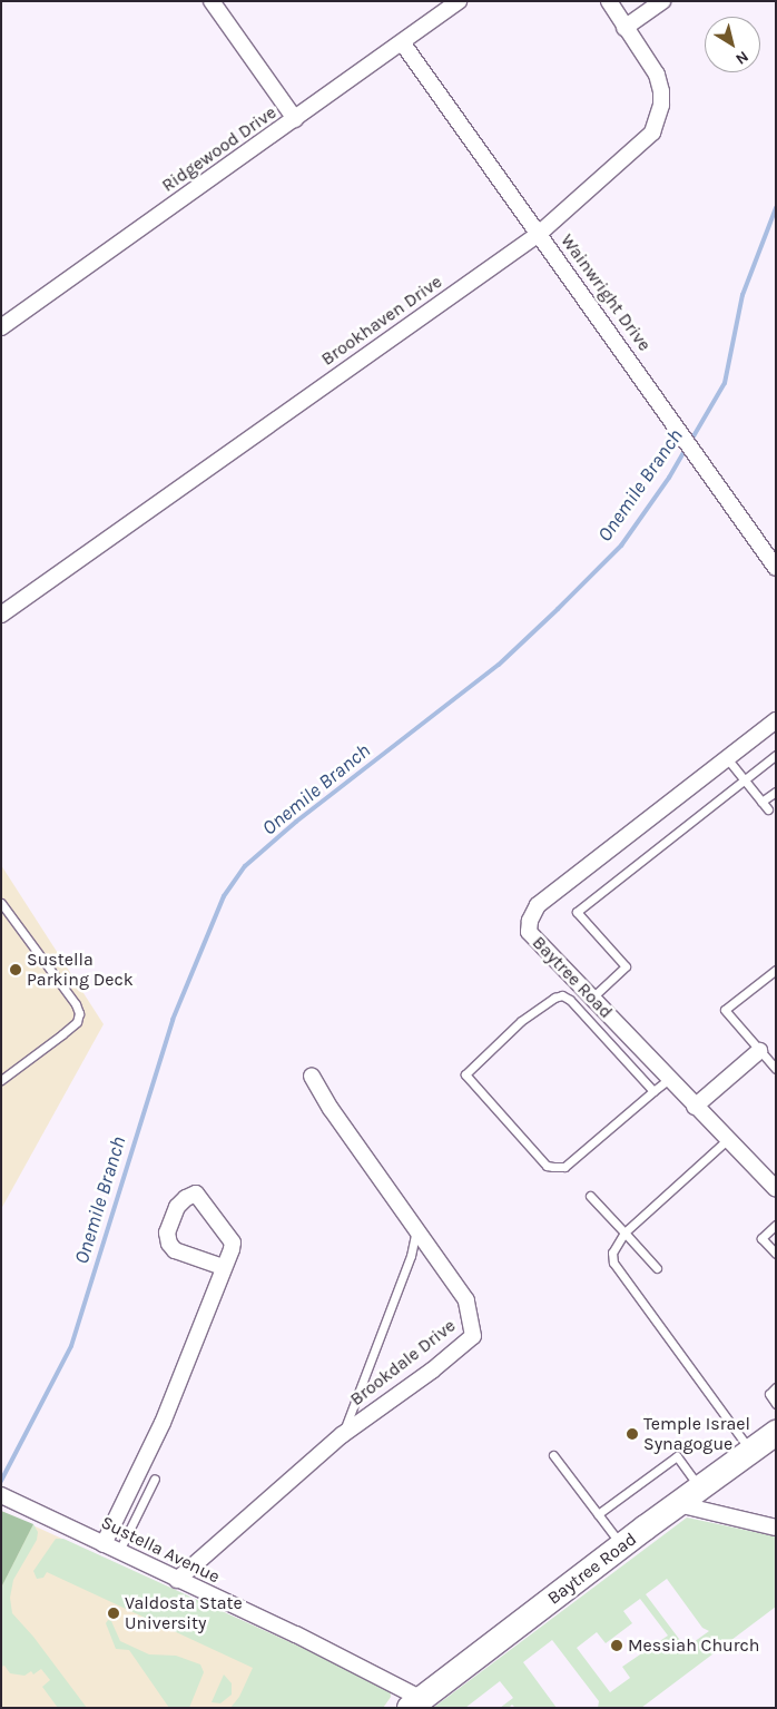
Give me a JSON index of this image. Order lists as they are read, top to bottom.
{
  "streets": {
    "main road": ["Baytree Road"],
    "street": [
      "Ridgewood Drive",
      "Wainwright Drive",
      "Brookhaven Drive",
      "Brookdale Drive",
      "Sustella Avenue"
    ]
  },
  "crossings": [
    ["Ridgewood Drive", "Wainwright Drive"],
    ["Wainwright Drive", "Brookhaven Drive"],
    ["Baytree Road", "Sustella Avenue"],
    ["Brookdale Drive", "Sustella Avenue"]
  ],
  "water": ["Onemile Branch"],
  "places": [
    "Sustella Parking Deck",
    "Temple Israel Synagogue",
    "Valdosta State University",
    "Messiah Church"
  ],
  "north": "bottom right"
}
